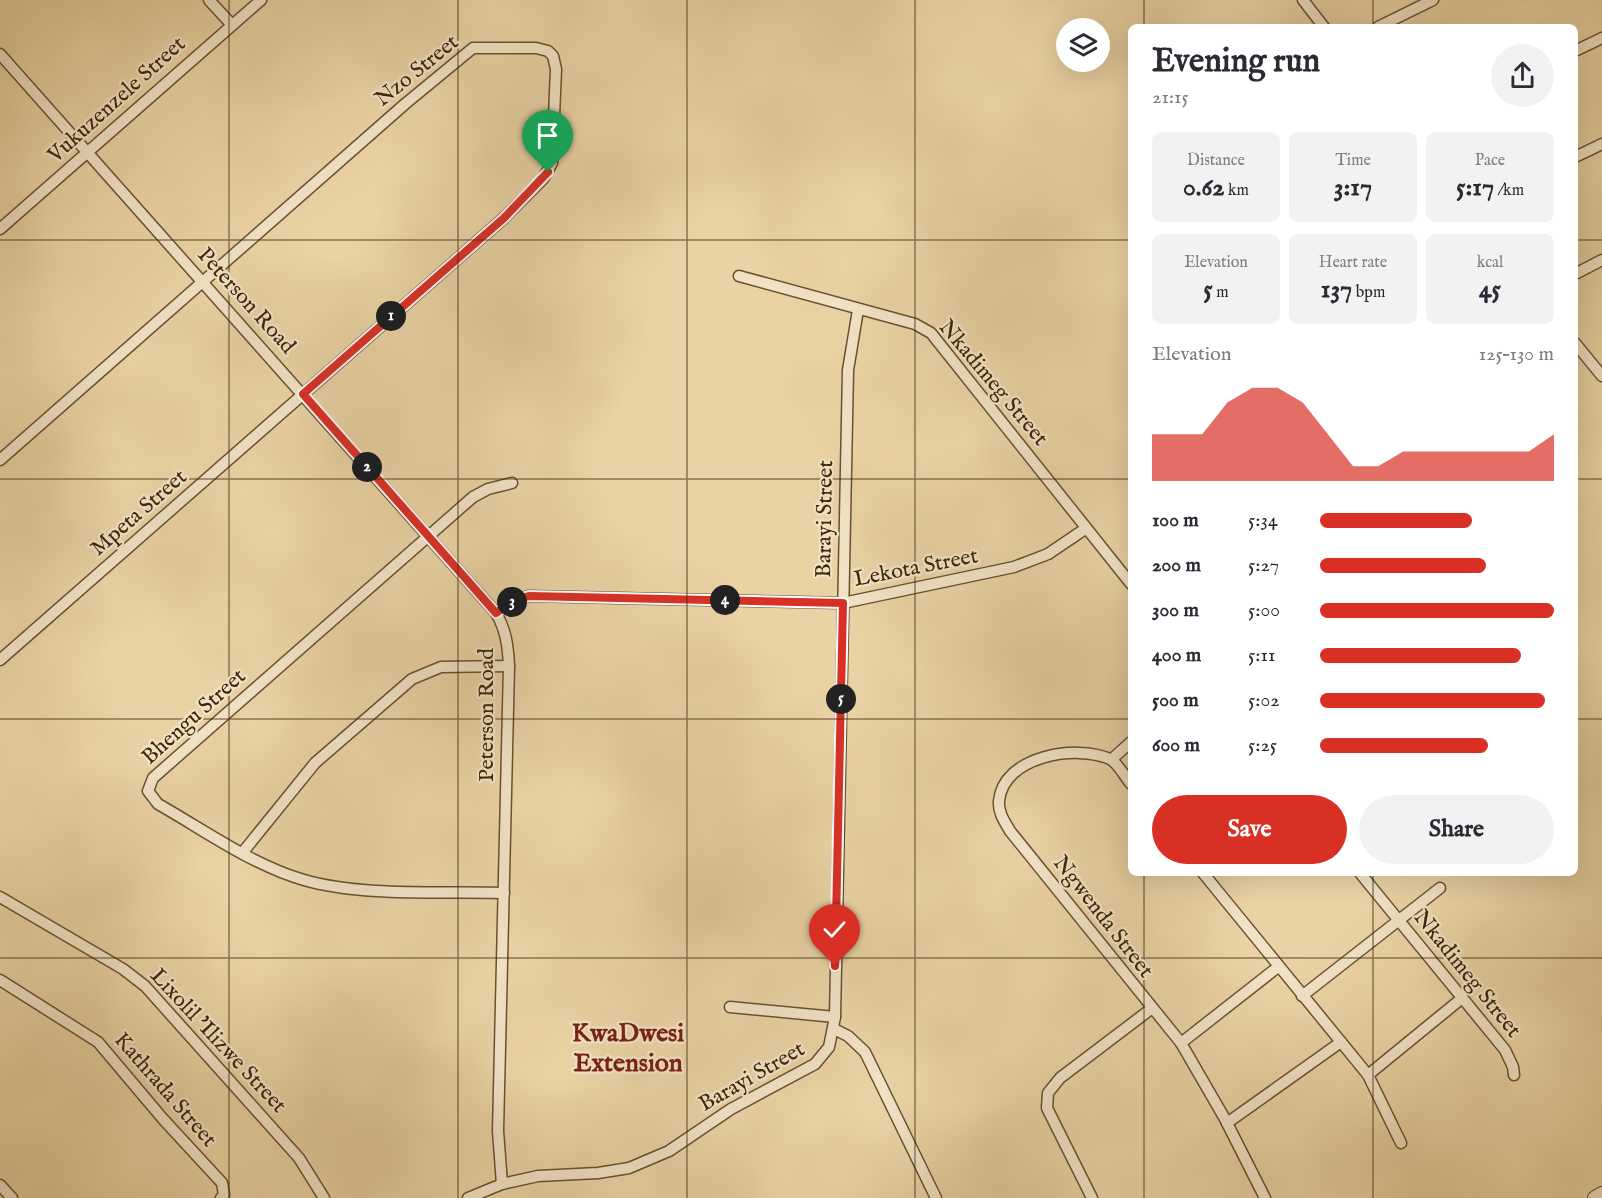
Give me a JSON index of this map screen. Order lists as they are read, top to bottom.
{
  "streets": {
    "street": [
      "Nzo Street",
      "Vukuzenzele Street",
      "Peterson Road",
      "Nkadimeg Street",
      "Mpeta Street",
      "Barayi Street",
      "Lekota Street",
      "Bhengu Street",
      "Ngwenda Street",
      "Lixolil 'Ilizwe Street",
      "Kathrada Street"
    ]
  },
  "crossings": [
    ["Nzo Street", "Peterson Road"],
    ["Nzo Street", "Mpeta Street"],
    ["Vukuzenzele Street", "Peterson Road"],
    ["Peterson Road", "Mpeta Street"],
    ["Peterson Road", "Barayi Street"],
    ["Peterson Road", "Lekota Street"],
    ["Peterson Road", "Bhengu Street"],
    ["Nkadimeg Street", "Barayi Street"],
    ["Nkadimeg Street", "Lekota Street"],
    ["Barayi Street", "Lekota Street"]
  ],
  "districts": ["KwaDwesi Extension"],
  "page": {
    "heading": ["Evening run", "21:15"],
    "stats": [
      ["Distance", "0.62 km"],
      ["Time", "3:17"],
      ["Pace", "5:17 /km"],
      ["Elevation", "5 m"],
      ["Heart rate", "137 bpm"],
      ["kcal", "45"]
    ],
    "pins": [
      "1",
      "2",
      "4",
      "3",
      "5"
    ],
    "chart": ["Elevation", "125–130 m"],
    "list": [
      {
        "name": "100 m",
        "note": "5:34"
      },
      {
        "name": "200 m",
        "note": "5:27"
      },
      {
        "name": "300 m",
        "note": "5:00"
      },
      {
        "name": "400 m",
        "note": "5:11"
      },
      {
        "name": "500 m",
        "note": "5:02"
      },
      {
        "name": "600 m",
        "note": "5:25"
      }
    ],
    "buttons": ["Save", "Share"]
  }
}
